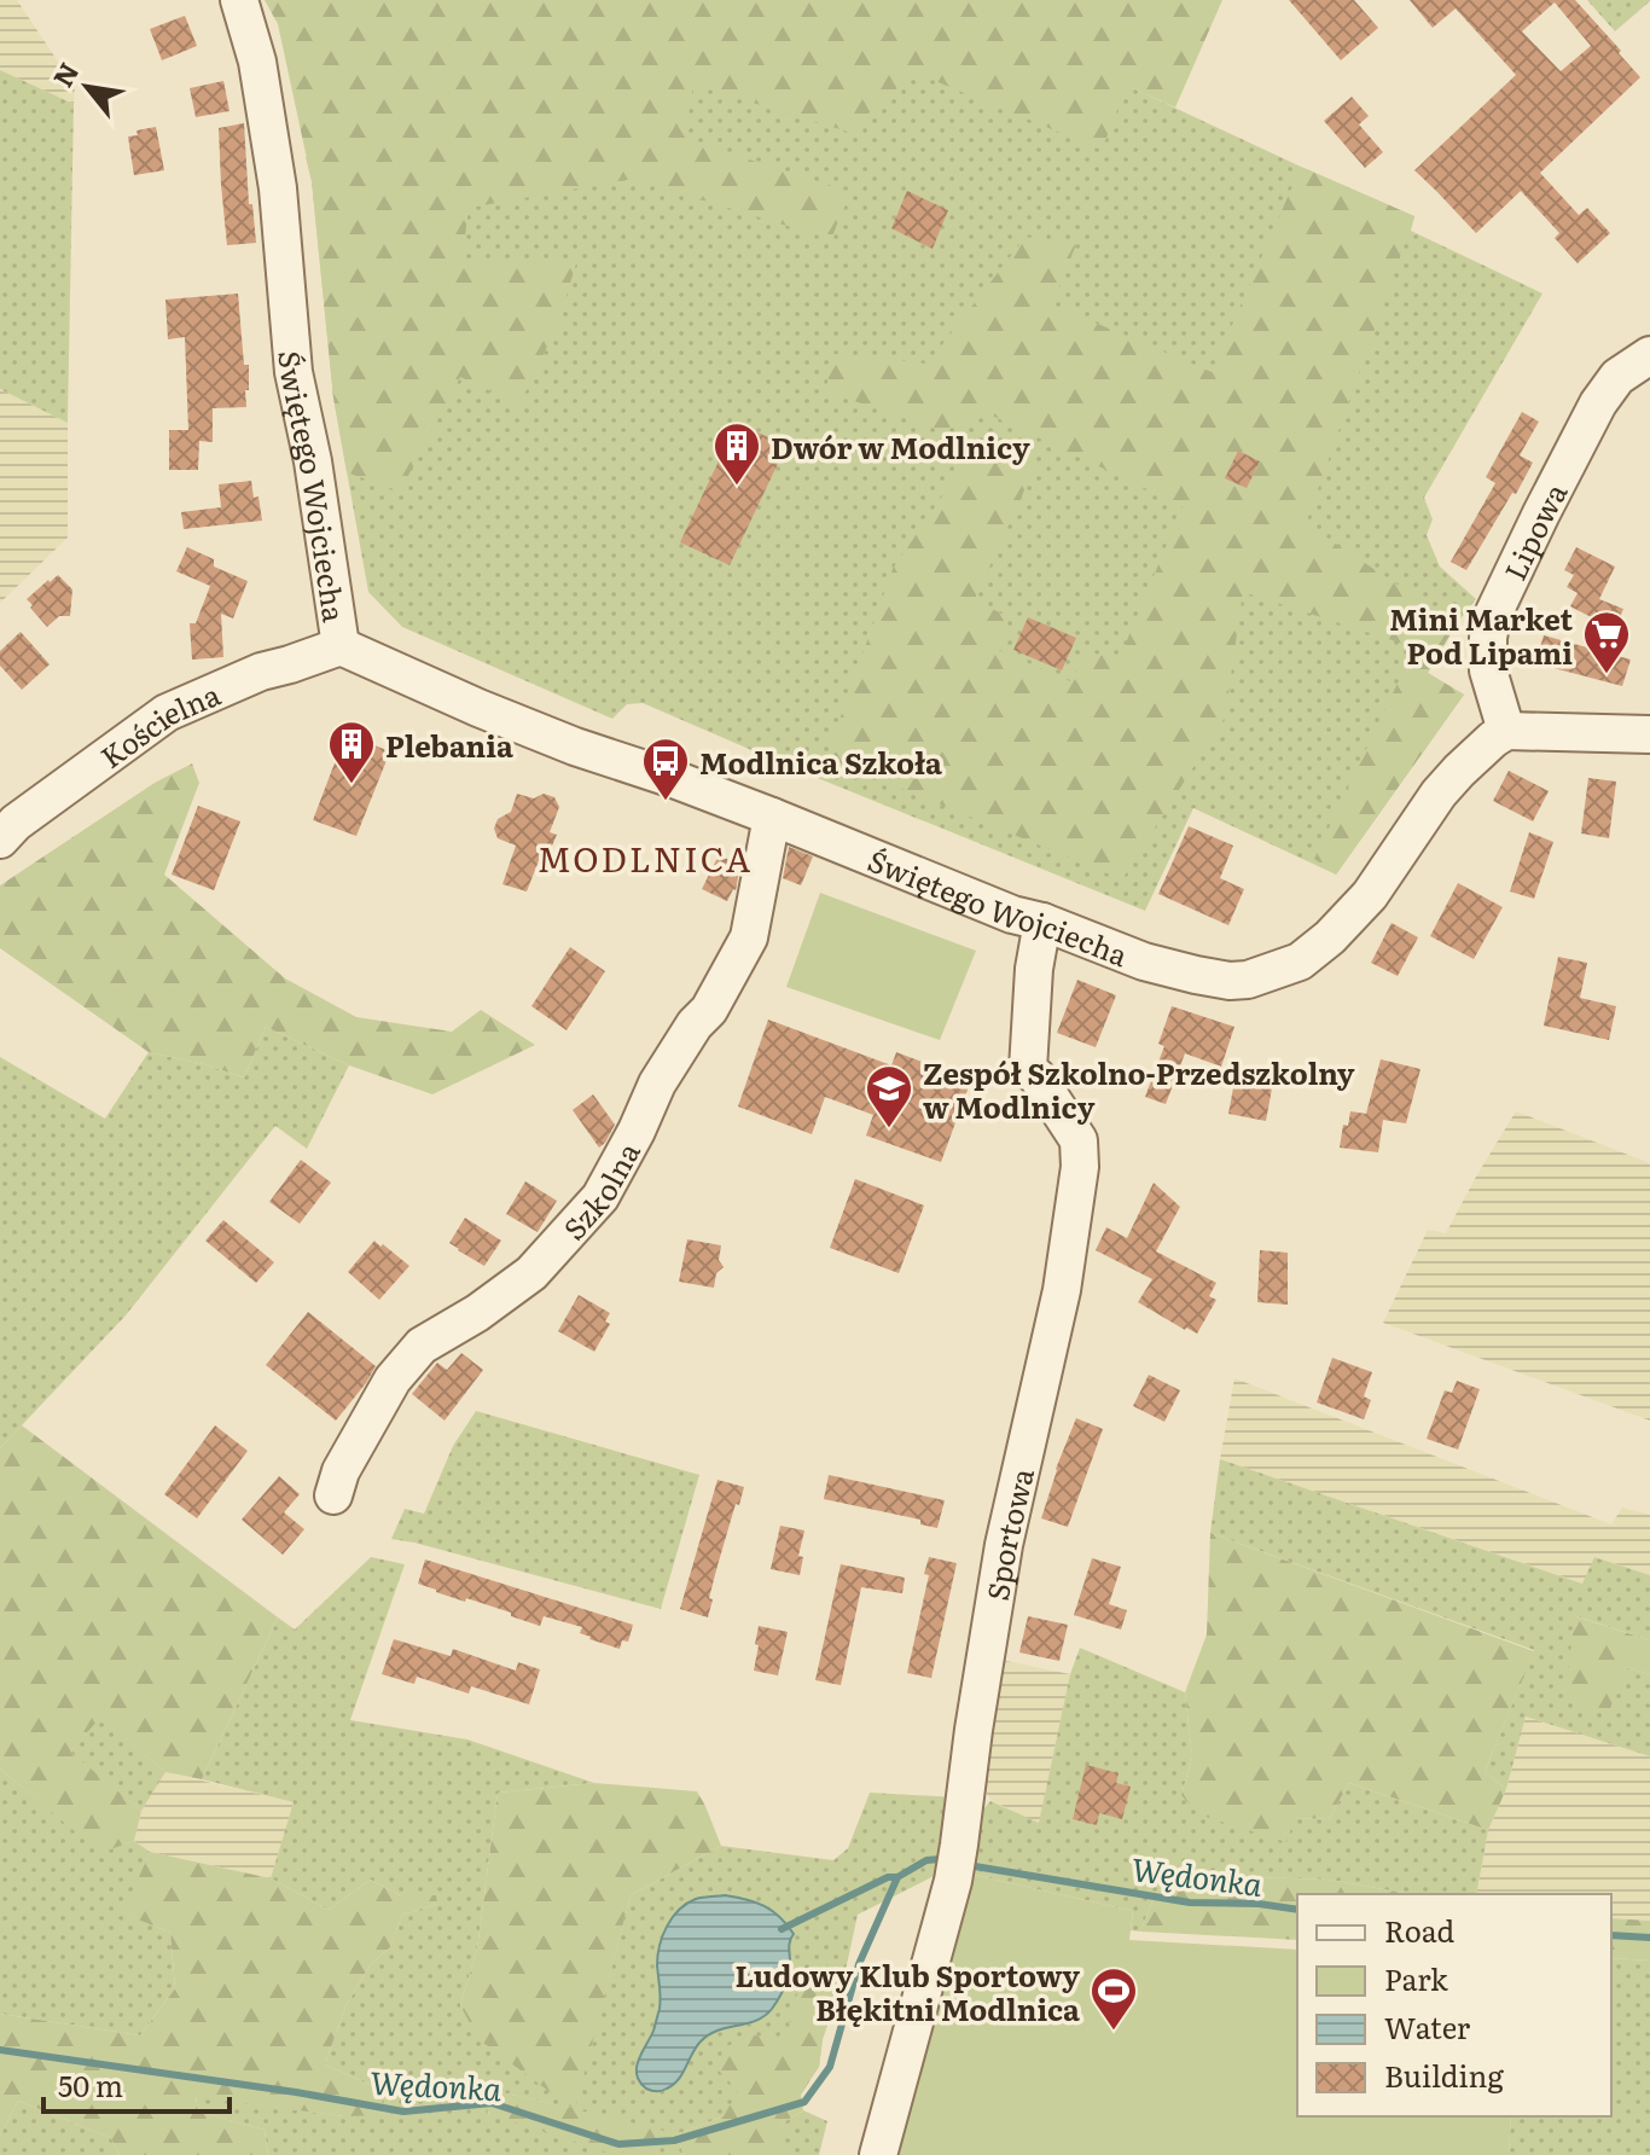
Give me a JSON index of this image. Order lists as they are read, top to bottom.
{
  "streets": {
    "street": [
      "Świętego Wojciecha",
      "Lipowa",
      "Kościelna",
      "Szkolna",
      "Sportowa"
    ]
  },
  "crossings": [
    ["Świętego Wojciecha", "Lipowa"],
    ["Świętego Wojciecha", "Kościelna"],
    ["Świętego Wojciecha", "Szkolna"],
    ["Świętego Wojciecha", "Sportowa"]
  ],
  "districts": ["MODLNICA"],
  "water": ["Wędonka"],
  "places": {
    "building": ["Dwór w Modlnicy", "Plebania"],
    "supermarket": ["Mini Market Pod Lipami"],
    "bus stop": ["Modlnica Szkoła"],
    "school or university": ["Zespół Szkolno-Przedszkolny w Modlnicy"],
    "sports": ["Ludowy Klub Sportowy Błękitni Modlnica"]
  },
  "legend": [
    "Road",
    "Park",
    "Water",
    "Building"
  ],
  "scale_bar": "50 m",
  "north": "top left"
}
